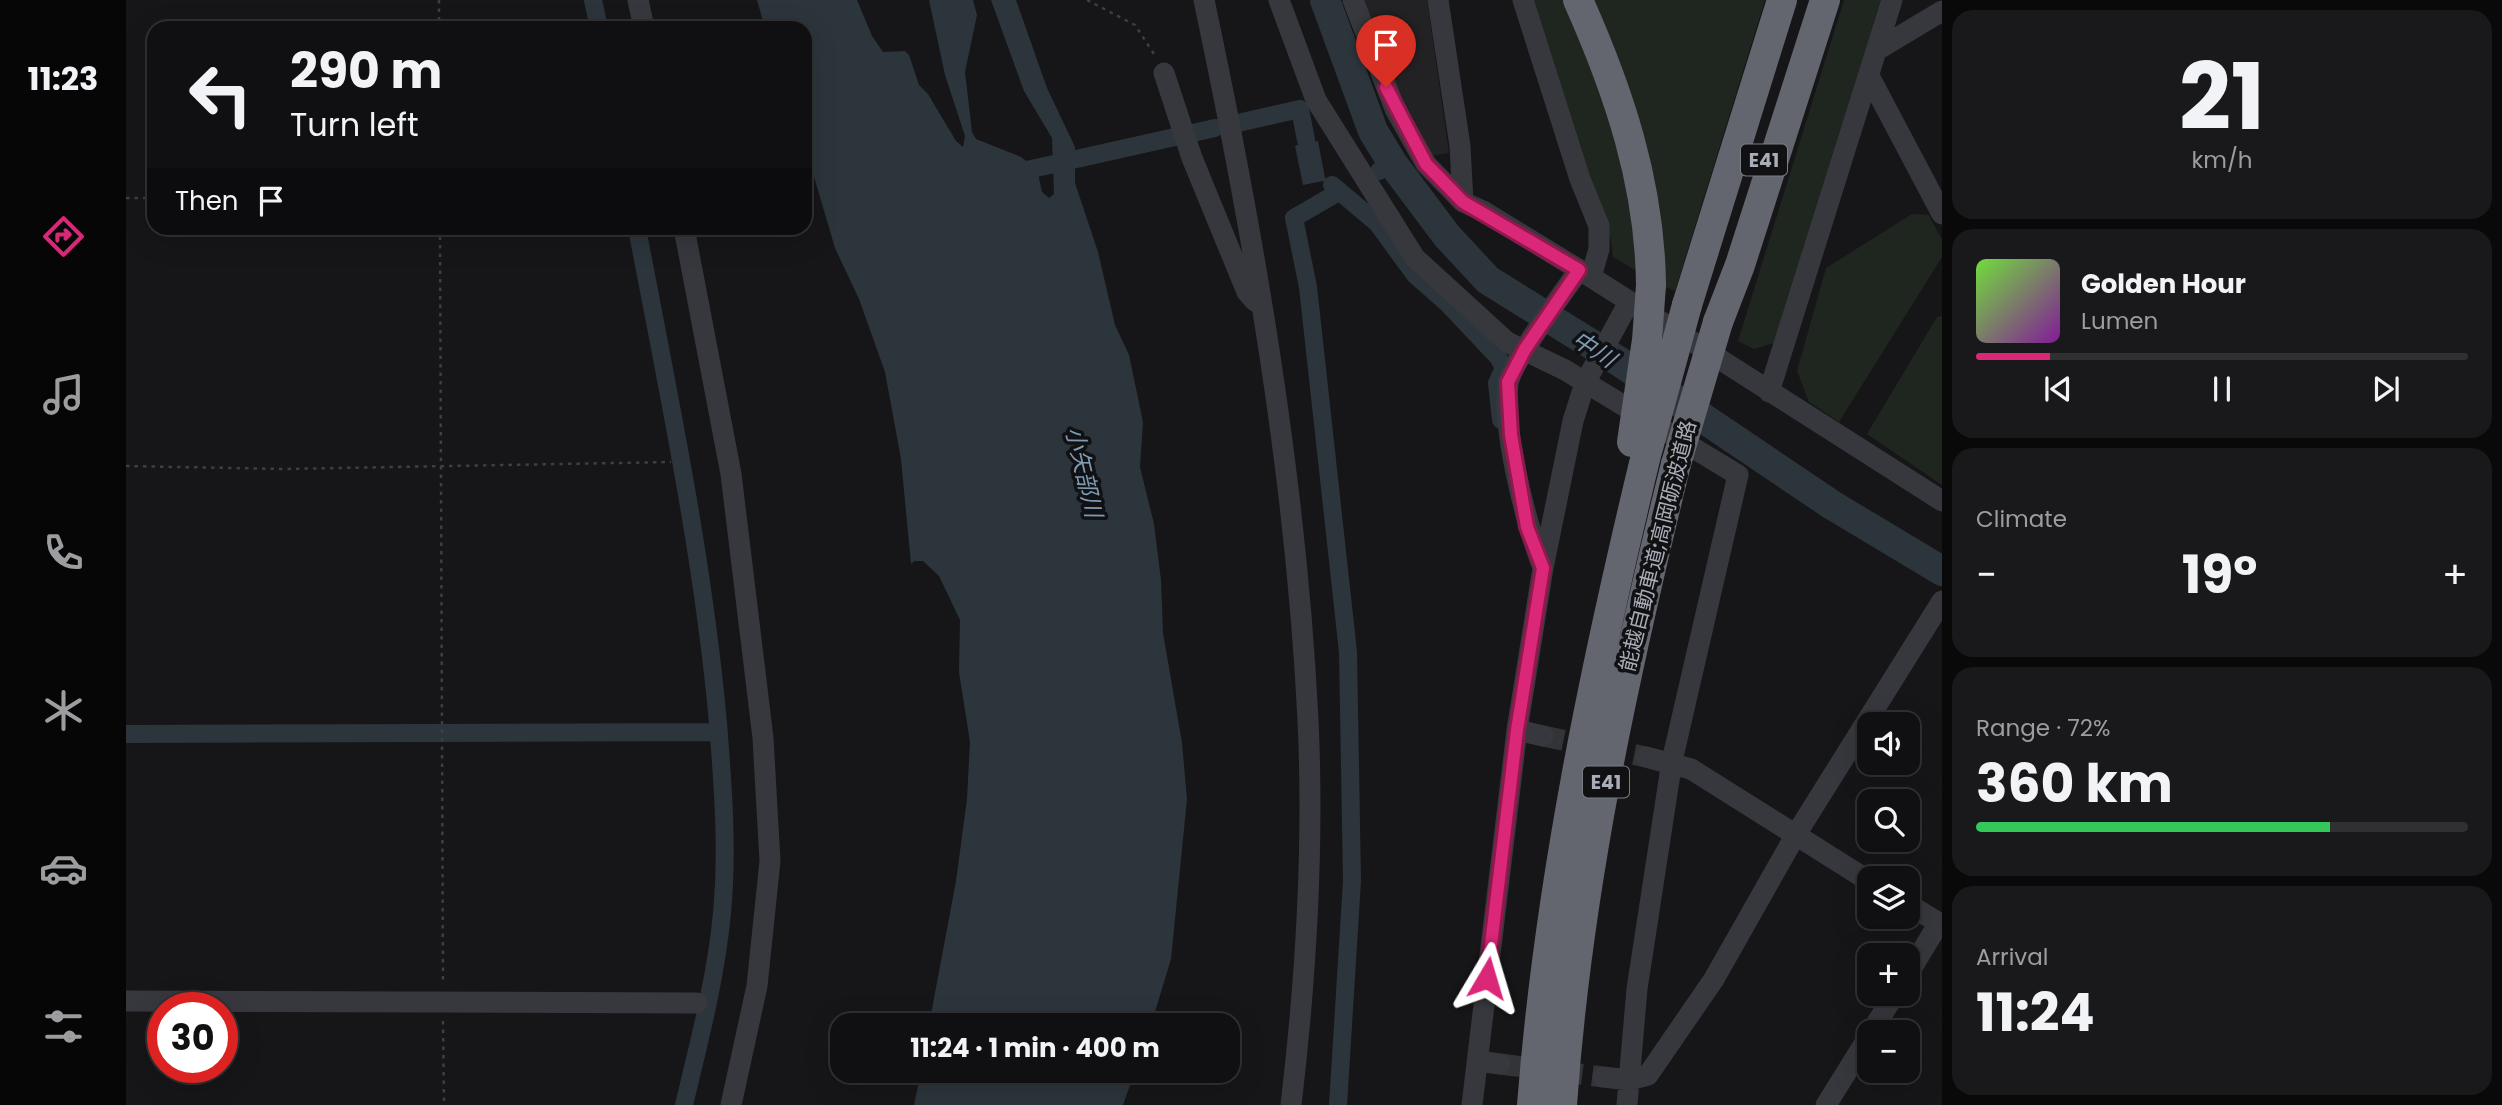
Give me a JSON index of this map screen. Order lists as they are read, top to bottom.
{
  "streets": {
    "highway": ["E41", "能越自動車道;高岡砺波道路"]
  },
  "water": ["中川", "小矢部川"],
  "page": {
    "tabs": "11:23",
    "tile": [
      ["21", "km/h"],
      "Climate",
      ["Range · 72%", "360 km"],
      ["Arrival", "11:24"]
    ],
    "turn": ["290 m", "Turn left"],
    "then": "Then",
    "song": ["Golden Hour", "Lumen"],
    "heat": ["−", "19°", "+"],
    "map_buttons": ["+", "−"],
    "limit": "30",
    "trip": "11:24 · 1 min · 400 m"
  }
}
